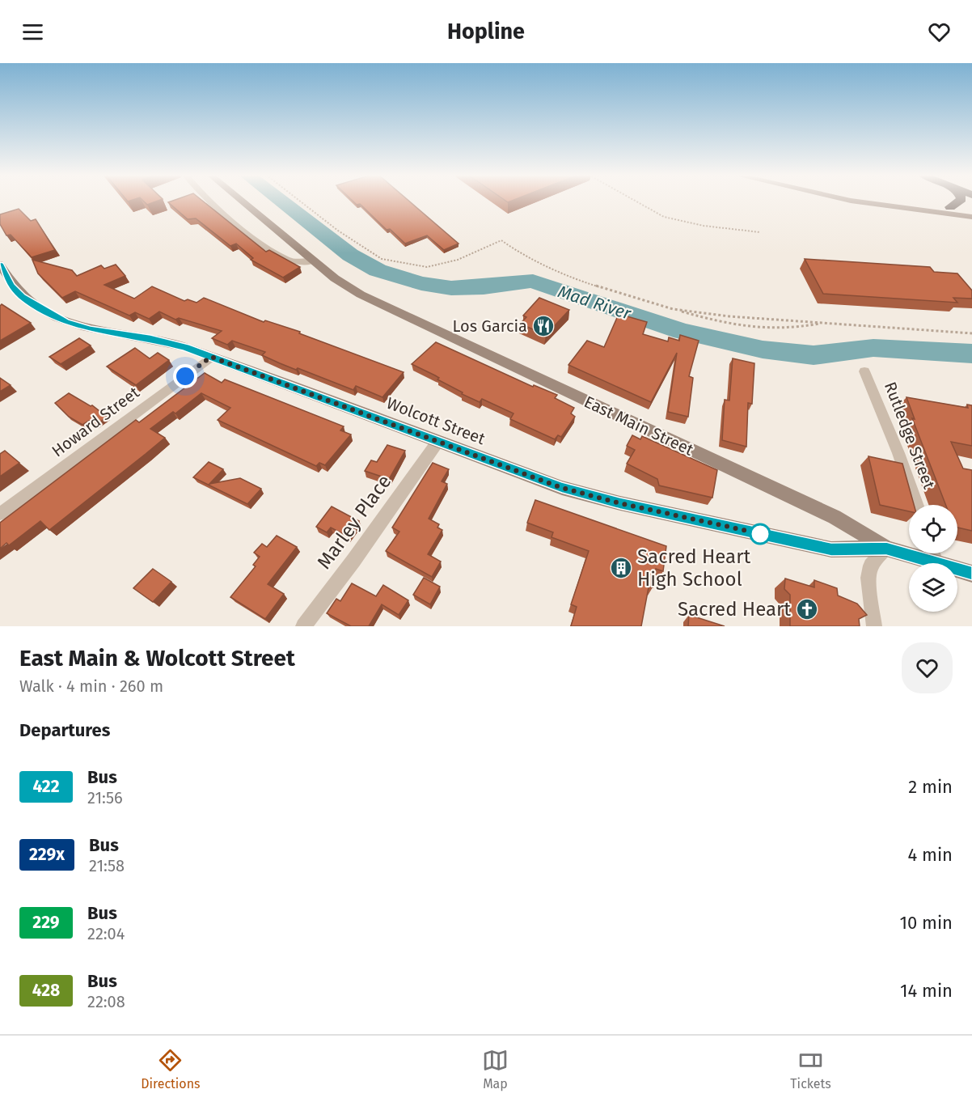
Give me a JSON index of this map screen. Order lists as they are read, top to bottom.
{
  "streets": {
    "main road": ["Wolcott Street", "East Main Street"],
    "street": ["Howard Street", "Rutledge Street", "Marley Place"]
  },
  "crossings": [
    ["Wolcott Street", "Howard Street"],
    ["Wolcott Street", "East Main Street"],
    ["Wolcott Street", "Marley Place"]
  ],
  "water": ["Mad River"],
  "places": {
    "restaurant": ["Los Garcia"],
    "building": ["Sacred Heart High School"],
    "church": ["Sacred Heart"]
  },
  "lines": ["bus line 422"],
  "page": {
    "header": "Hopline",
    "heading": [
      ["East Main & Wolcott Street", "Walk · 4 min · 260 m"],
      "Departures"
    ],
    "list": [
      {
        "mark": "422",
        "name": "Bus",
        "note": "21:56",
        "value": "2 min"
      },
      {
        "mark": "229x",
        "name": "Bus",
        "note": "21:58",
        "value": "4 min"
      },
      {
        "mark": "229",
        "name": "Bus",
        "note": "22:04",
        "value": "10 min"
      },
      {
        "mark": "428",
        "name": "Bus",
        "note": "22:08",
        "value": "14 min"
      }
    ],
    "tabs": ["Directions", "Map", "Tickets"]
  }
}
